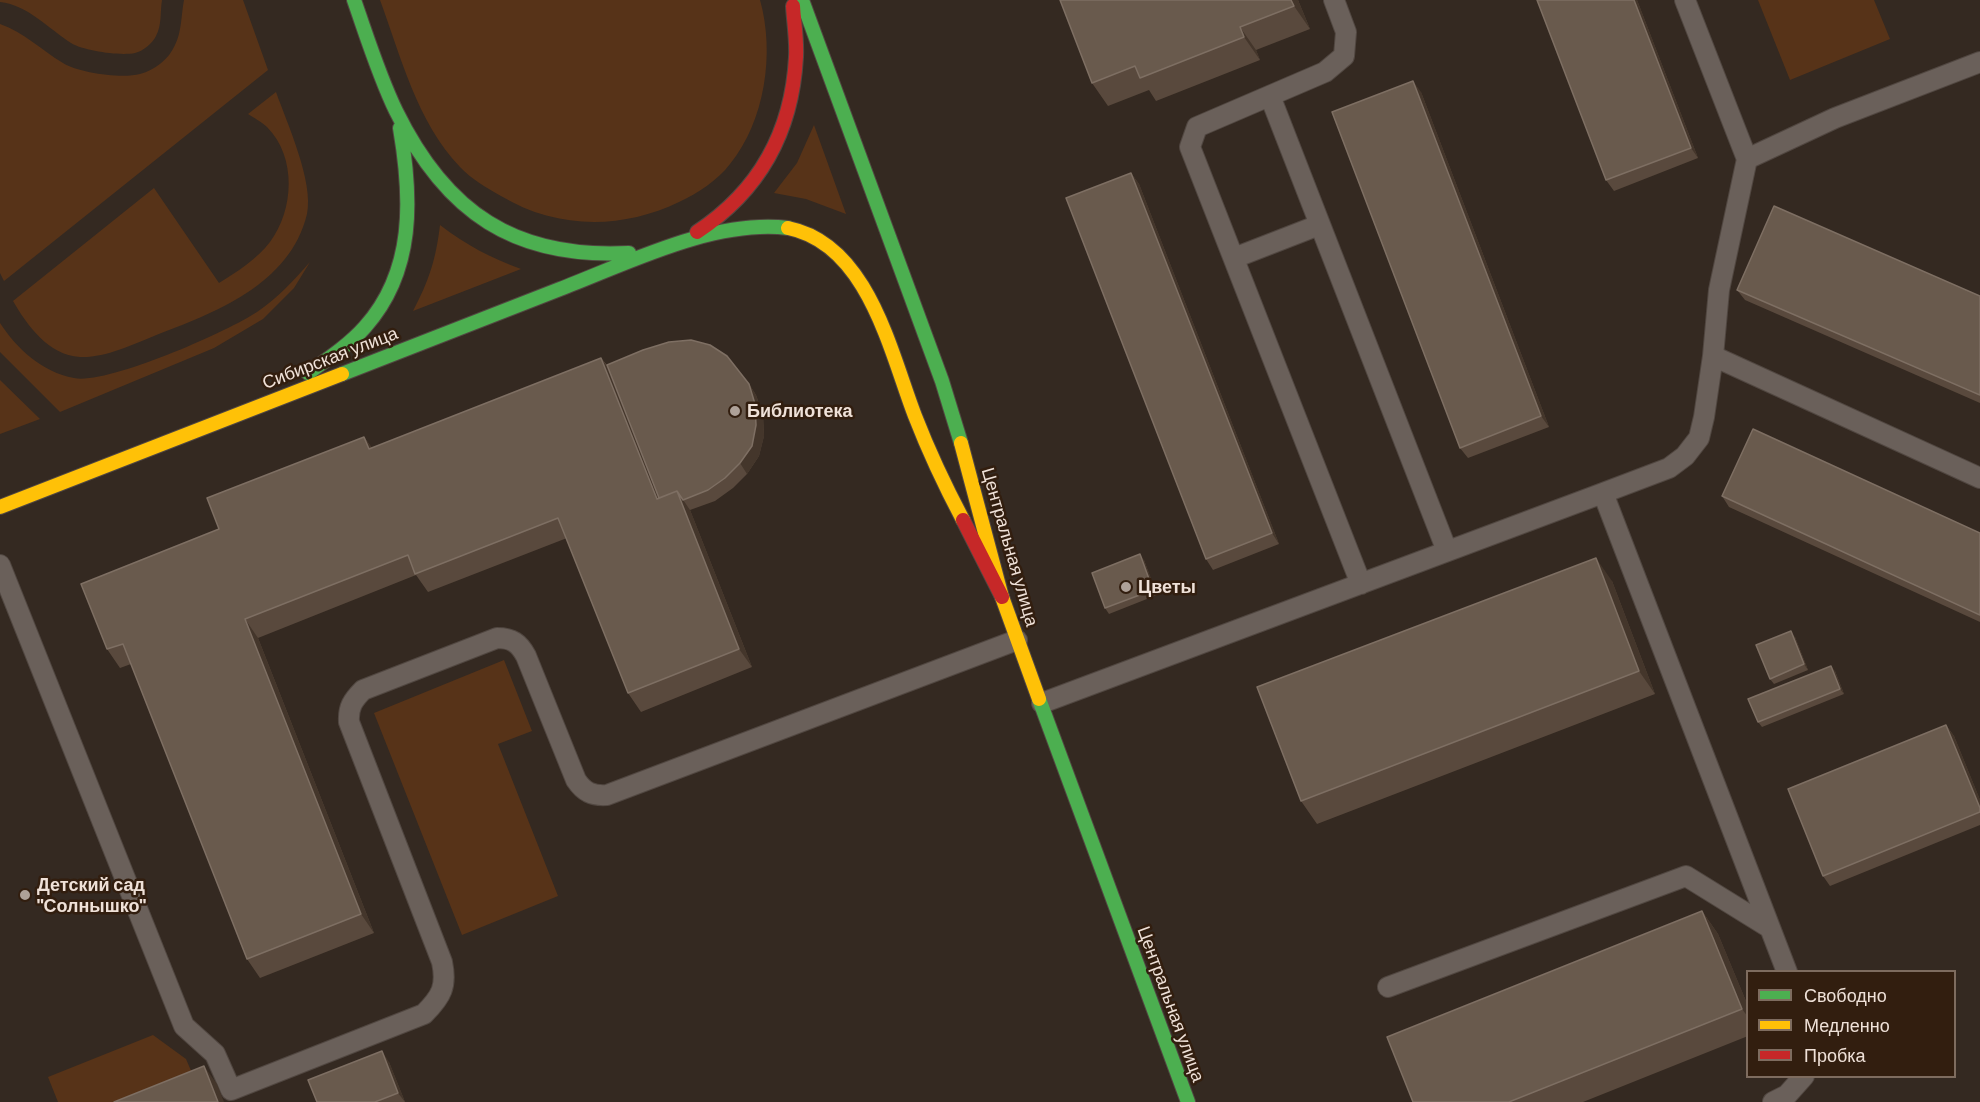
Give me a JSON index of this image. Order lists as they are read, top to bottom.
{
  "streets": {
    "street": ["Сибирская улица", "Центральная улица"]
  },
  "places": ["Библиотека", "Цветы", "Детский сад \"Солнышко\""],
  "legend": ["Свободно", "Медленно", "Пробка"]
}
